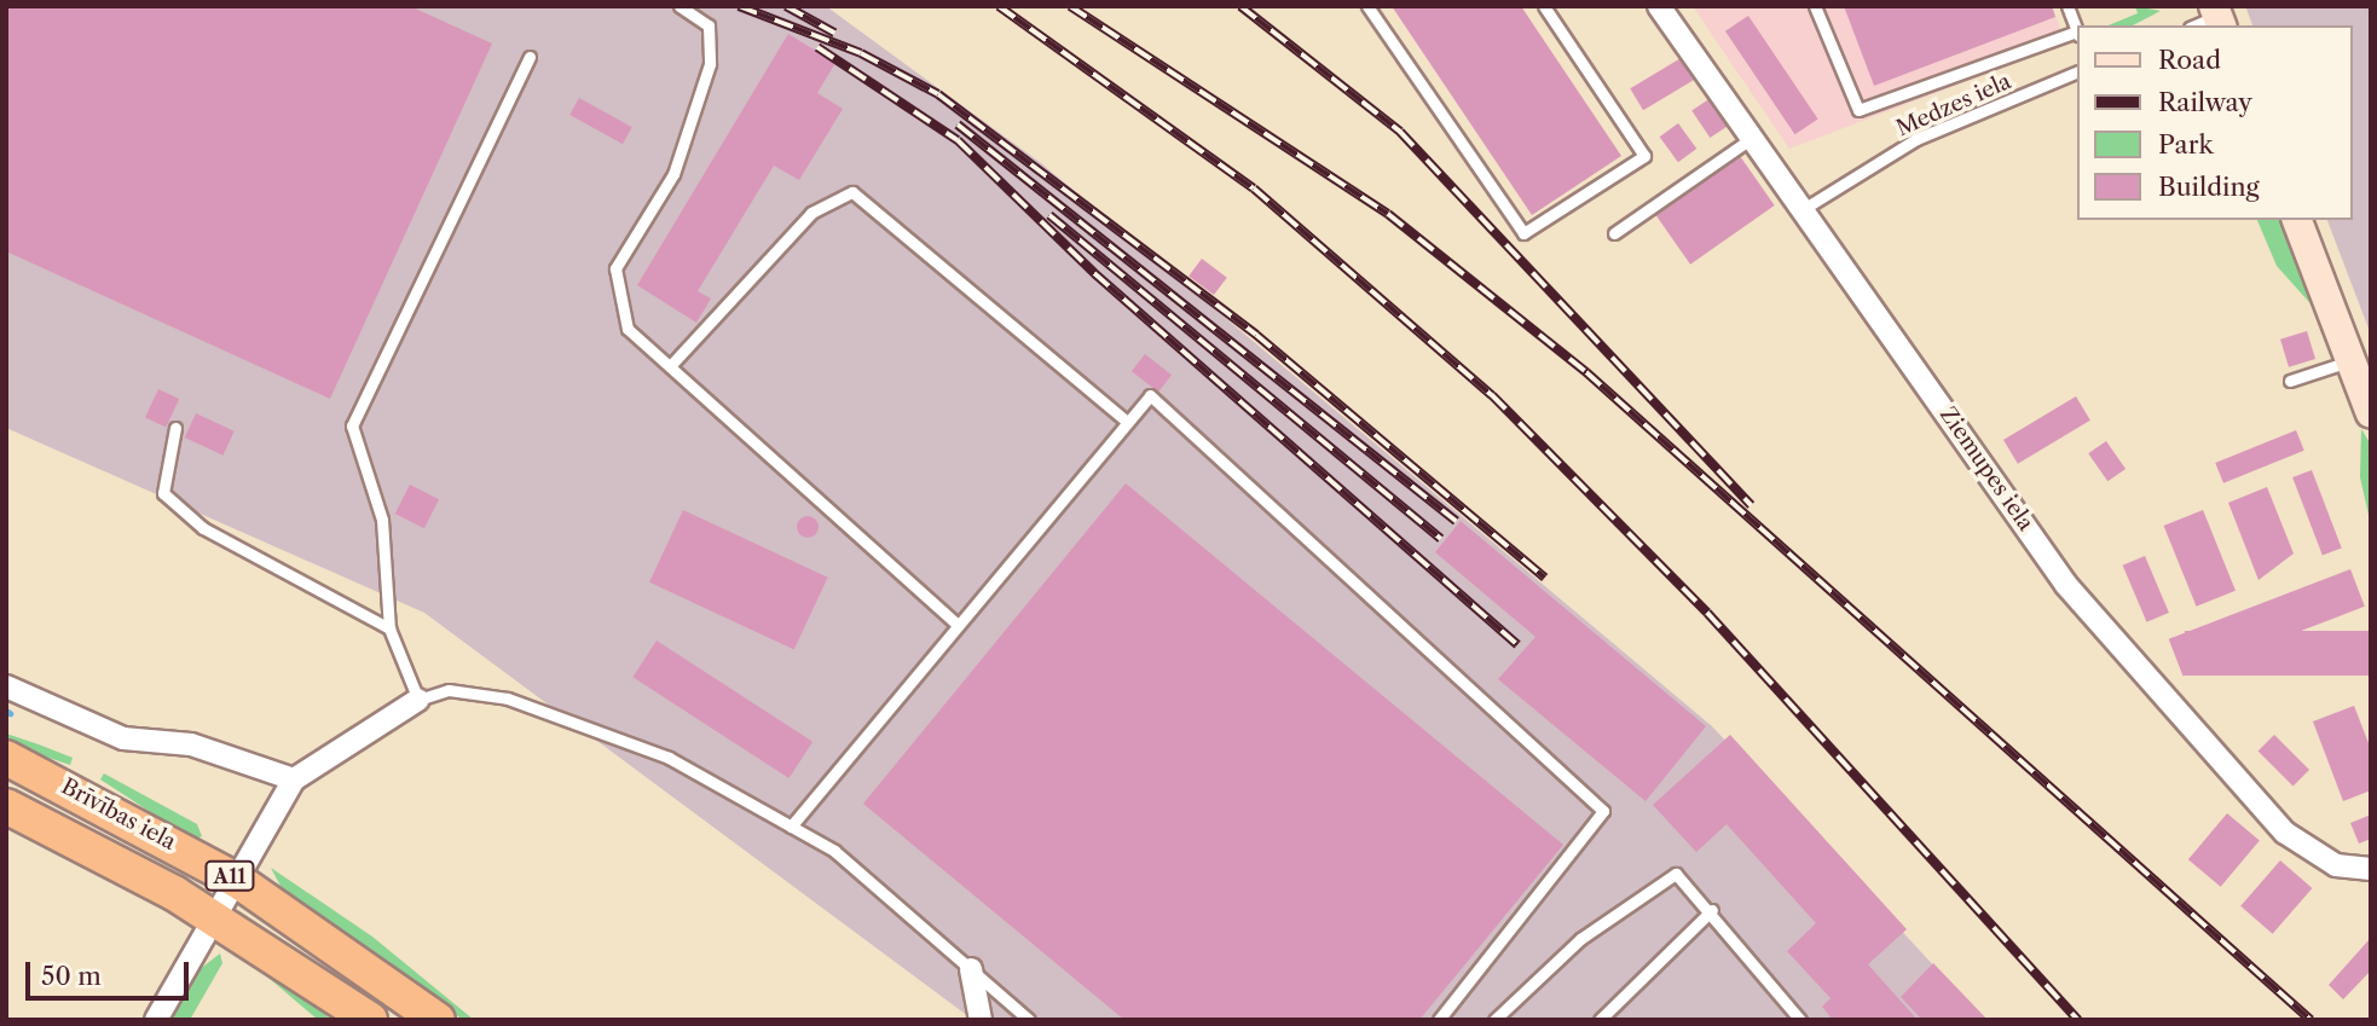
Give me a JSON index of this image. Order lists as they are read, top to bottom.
{
  "streets": {
    "highway": ["Brīvības iela", "A11"],
    "street": ["Ziemupes iela"],
    "lane": ["Medzes iela"]
  },
  "crossings": [
    ["Medzes iela", "Ziemupes iela"]
  ],
  "legend": [
    "Road",
    "Railway",
    "Park",
    "Building"
  ],
  "scale_bar": "50 m"
}
